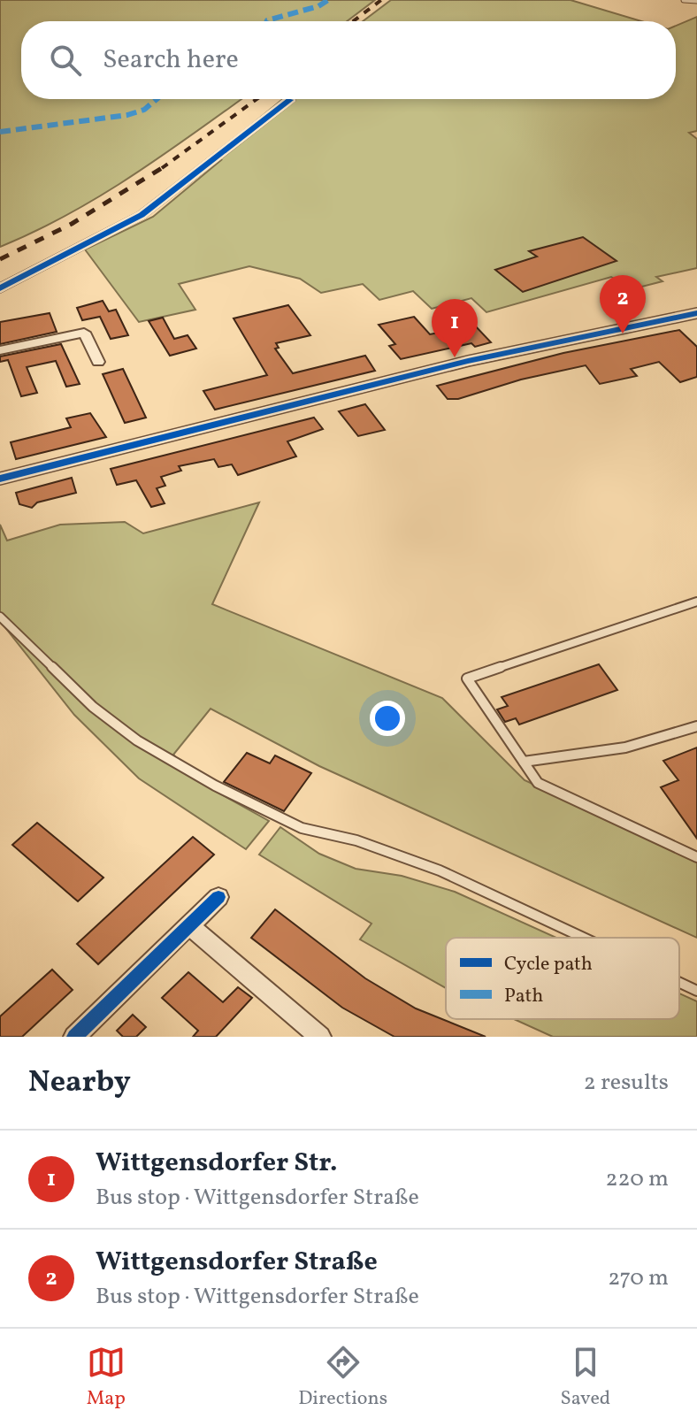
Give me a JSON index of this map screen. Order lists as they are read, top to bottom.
{
  "legend": ["Cycle path", "Path"],
  "page": {
    "search": "Search here",
    "pins": ["2", "1"],
    "heading": ["Nearby", "2 results"],
    "list": [
      {
        "mark": "1",
        "name": "Wittgensdorfer Str.",
        "note": "Bus stop · Wittgensdorfer Straße",
        "value": "220 m"
      },
      {
        "mark": "2",
        "name": "Wittgensdorfer Straße",
        "note": "Bus stop · Wittgensdorfer Straße",
        "value": "270 m"
      }
    ],
    "nav": ["Map", "Directions", "Saved"]
  }
}
